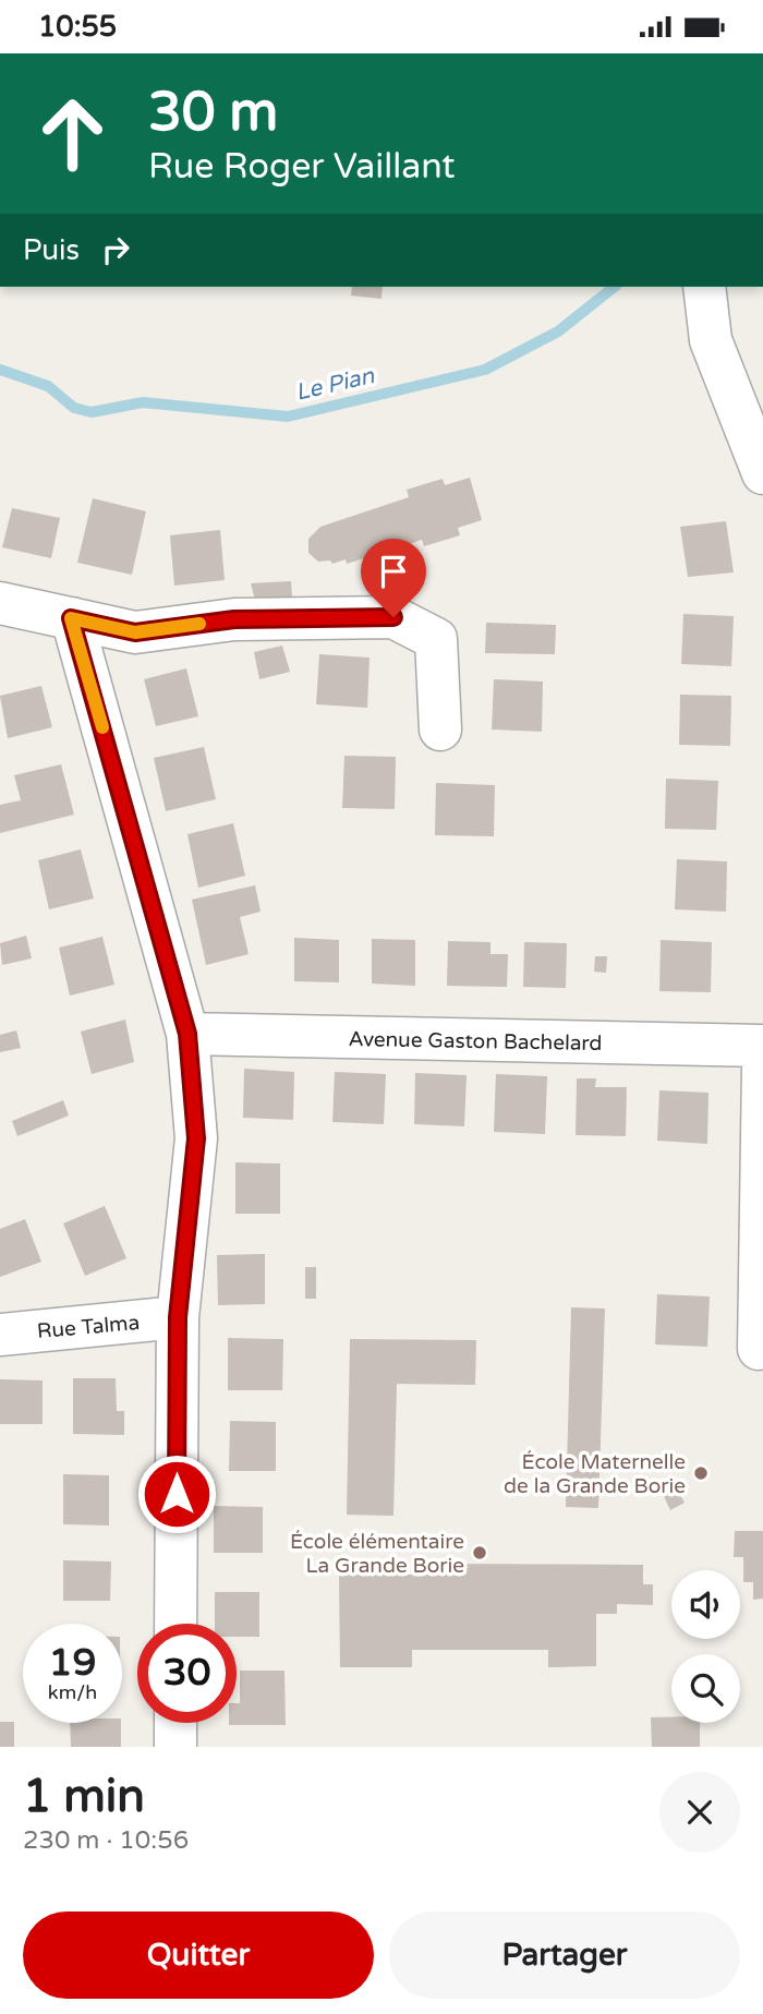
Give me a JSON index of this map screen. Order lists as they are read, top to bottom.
{
  "streets": {
    "street": ["Avenue Gaston Bachelard", "Rue Talma"]
  },
  "water": ["Le Pian"],
  "places": ["École Maternelle de la Grande Borie", "École élémentaire La Grande Borie"],
  "page": {
    "status": "10:55",
    "turn": ["30 m", "Rue Roger Vaillant"],
    "then": "Puis",
    "speed": "19 km/h",
    "limit": "30",
    "heading": ["1 min", "230 m · 10:56"],
    "buttons": ["Quitter", "Partager"]
  }
}
